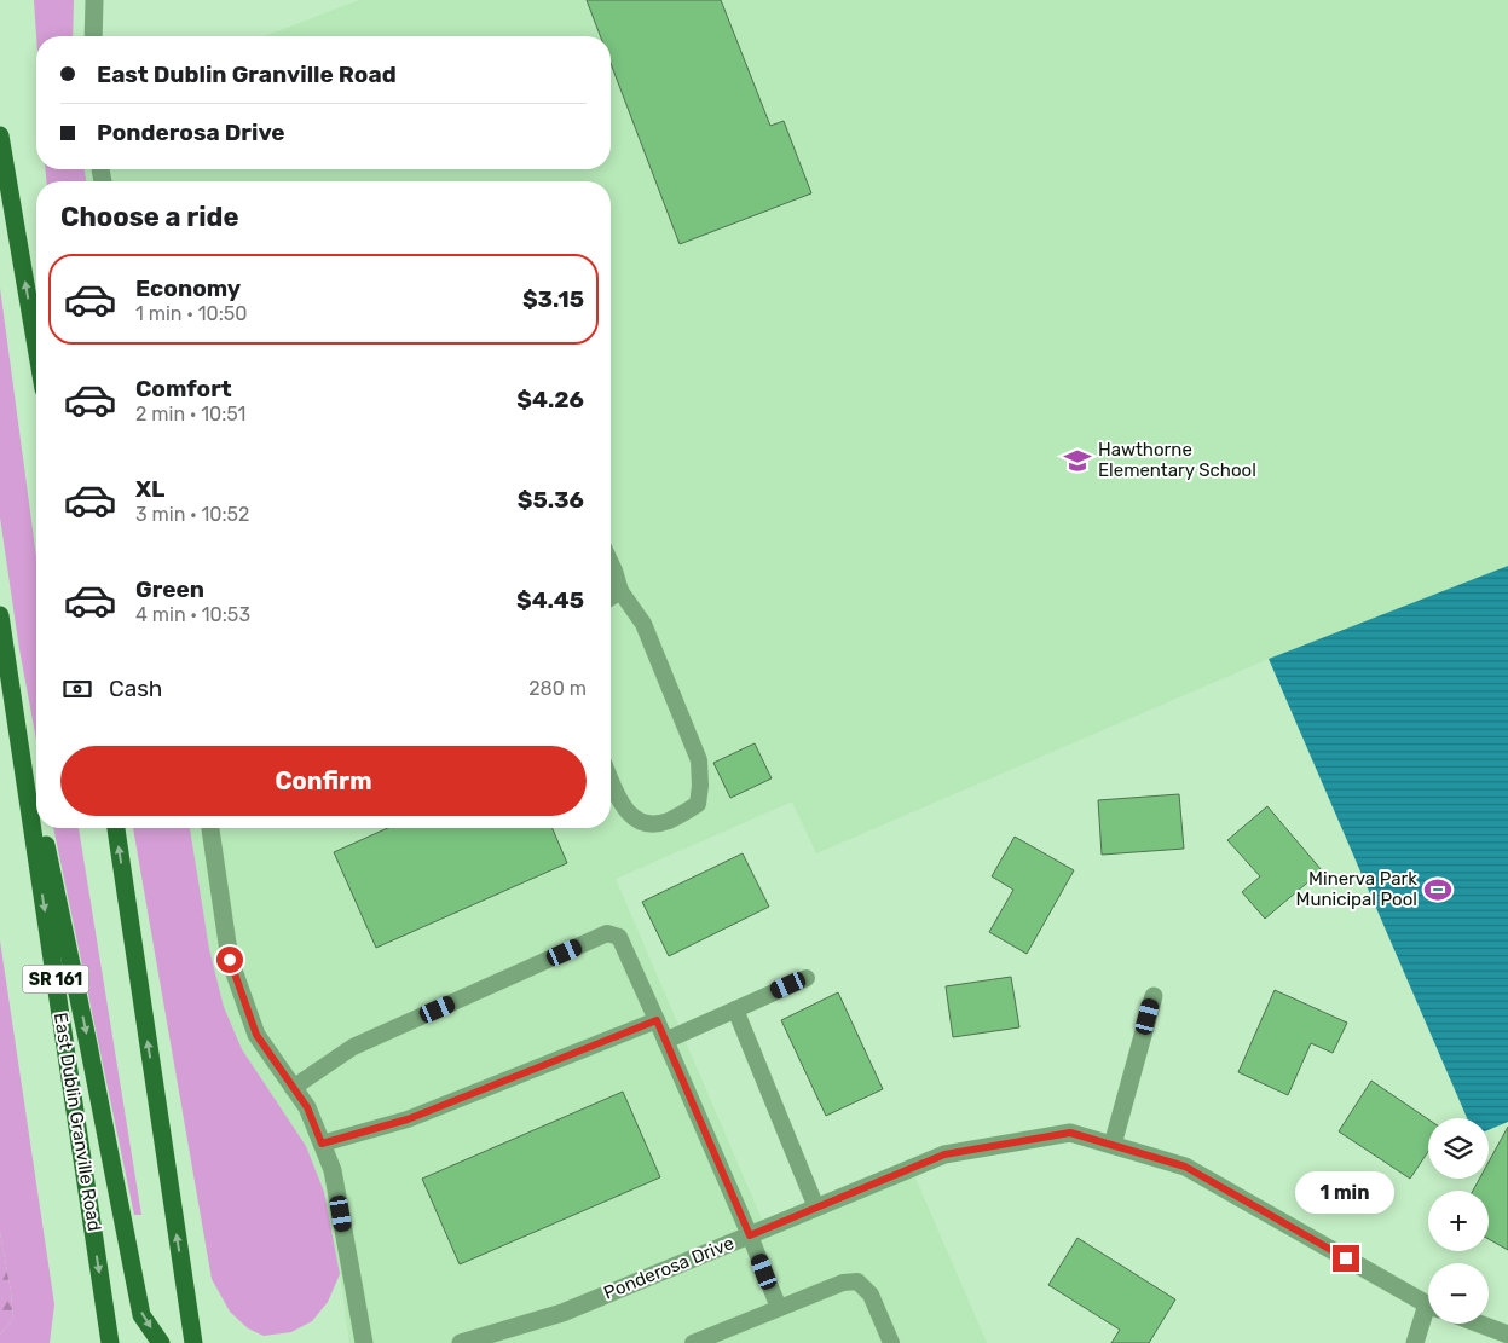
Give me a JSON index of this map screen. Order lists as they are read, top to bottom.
{
  "streets": {
    "main road": ["SR 161", "East Dublin Granville Road"],
    "street": ["Ponderosa Drive"]
  },
  "places": {
    "school or university": ["Hawthorne Elementary School"],
    "sports": ["Minerva Park Municipal Pool"]
  },
  "page": {
    "banner": ["East Dublin Granville Road", "Ponderosa Drive"],
    "heading": "Choose a ride",
    "list": [
      {
        "name": "Economy",
        "note": "1 min · 10:50",
        "value": "$3.15"
      },
      {
        "name": "Comfort",
        "note": "2 min · 10:51",
        "value": "$4.26"
      },
      {
        "name": "XL",
        "note": "3 min · 10:52",
        "value": "$5.36"
      },
      {
        "name": "Green",
        "note": "4 min · 10:53",
        "value": "$4.45"
      }
    ],
    "pay": ["Cash", "280 m"],
    "buttons": "Confirm",
    "map_buttons": ["+", "−"],
    "bubble": "1 min"
  }
}
